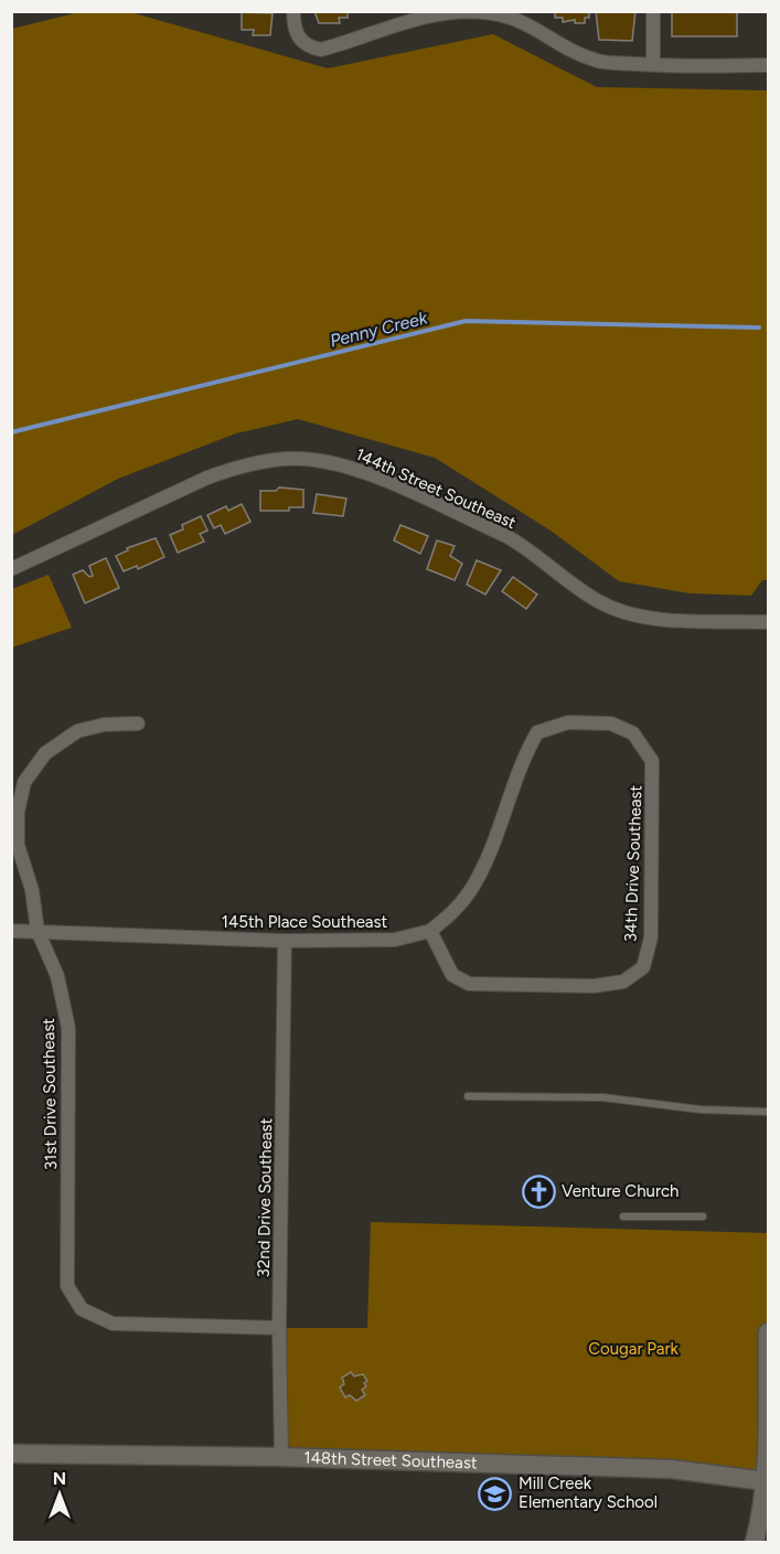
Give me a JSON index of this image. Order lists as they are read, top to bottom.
{
  "streets": {
    "street": [
      "144th Street Southeast",
      "34th Drive Southeast",
      "145th Place Southeast",
      "31st Drive Southeast",
      "32nd Drive Southeast",
      "148th Street Southeast"
    ]
  },
  "crossings": [
    ["34th Drive Southeast", "145th Place Southeast"],
    ["145th Place Southeast", "31st Drive Southeast"],
    ["145th Place Southeast", "32nd Drive Southeast"],
    ["31st Drive Southeast", "32nd Drive Southeast"],
    ["32nd Drive Southeast", "148th Street Southeast"]
  ],
  "water": ["Penny Creek"],
  "parks": ["Cougar Park"],
  "places": {
    "church": ["Venture Church"],
    "school or university": ["Mill Creek Elementary School"]
  },
  "north": "top"
}
